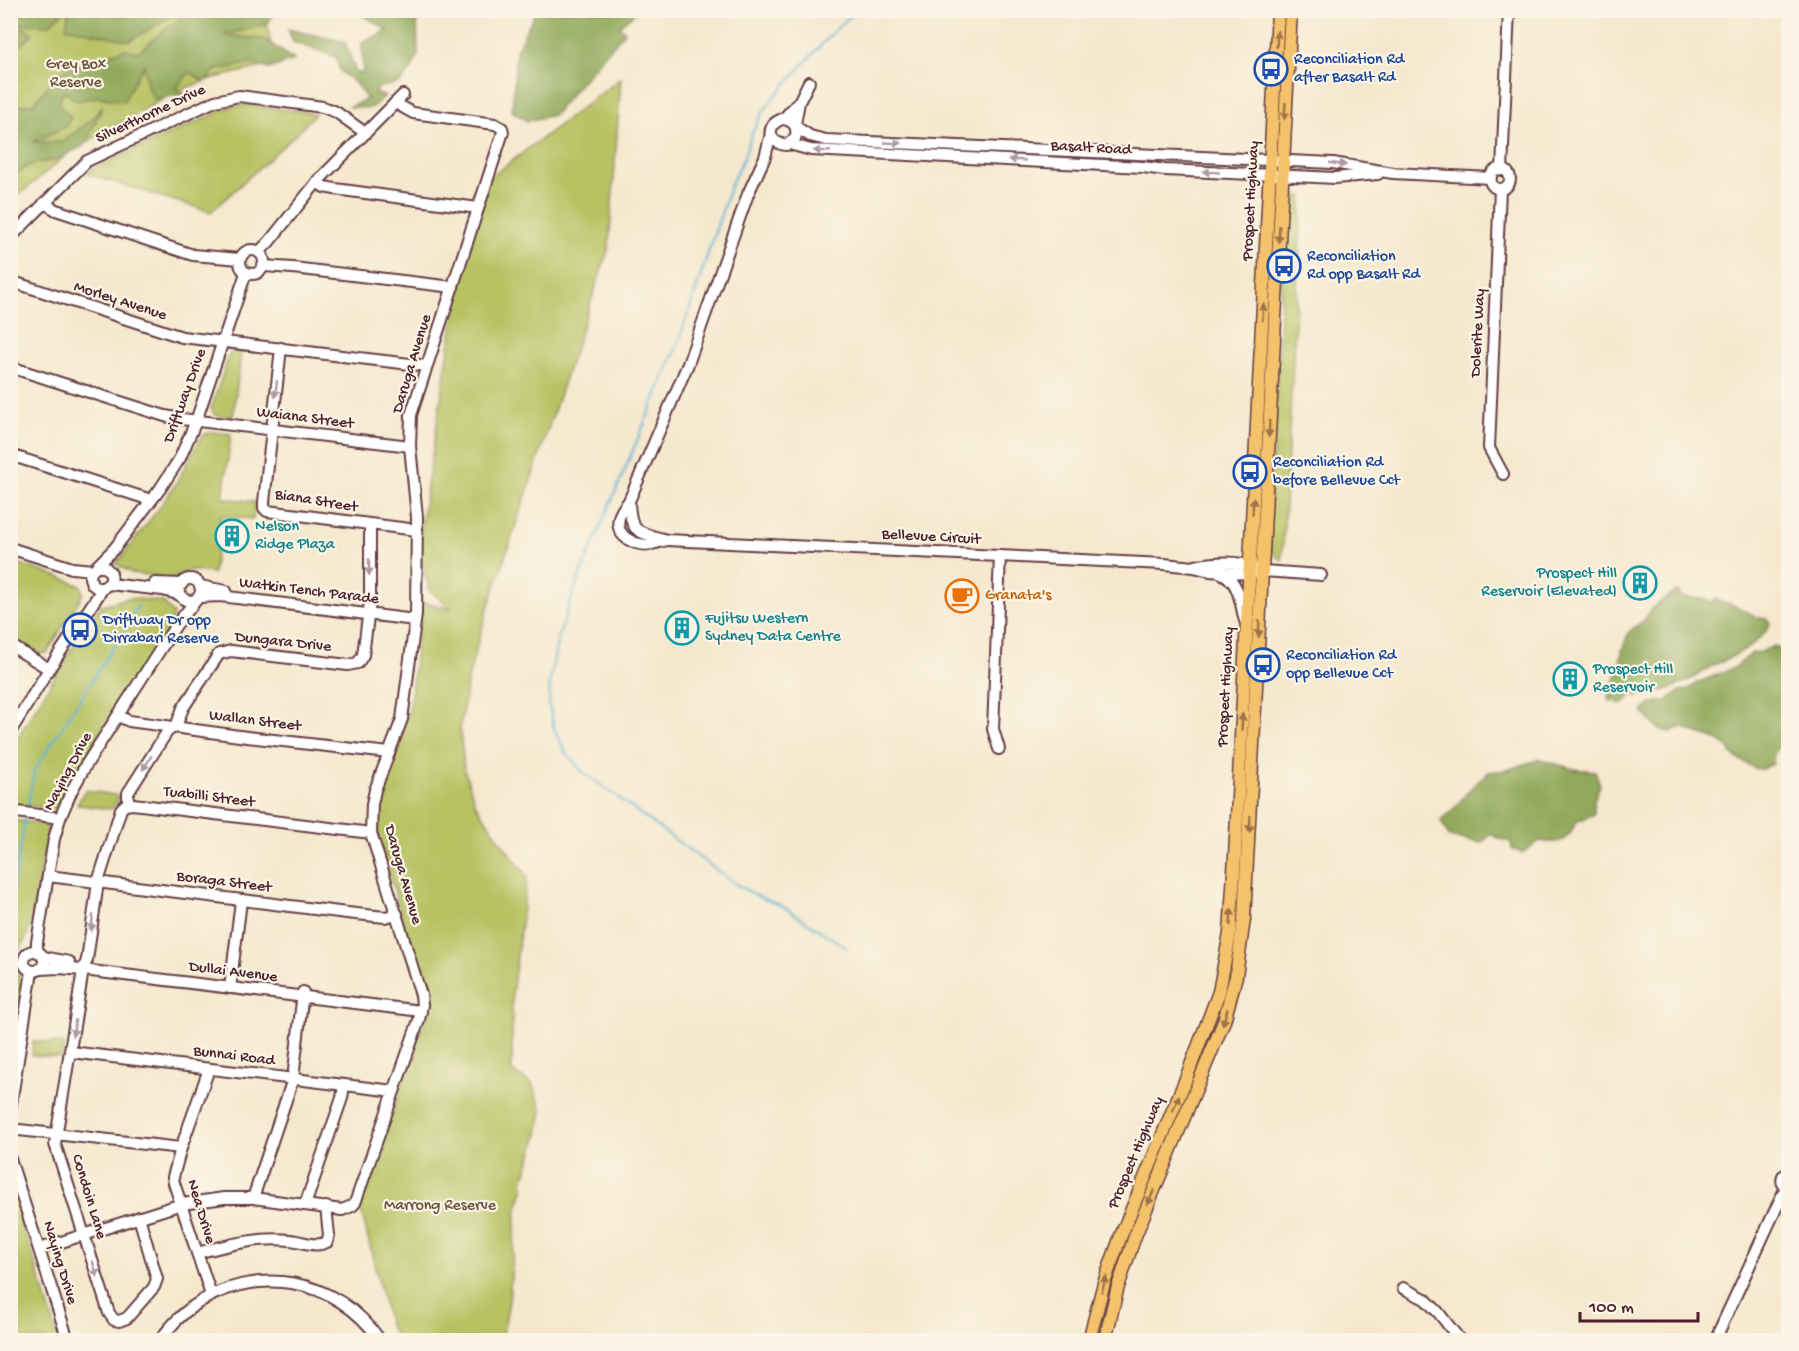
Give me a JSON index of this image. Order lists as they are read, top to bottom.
{
  "streets": {
    "main road": ["Prospect Highway"],
    "street": [
      "Silverthorne Drive",
      "Basalt Road",
      "Morley Avenue",
      "Dolerite Way",
      "Daruga Avenue",
      "Driftway Drive",
      "Waiana Street",
      "Biana Street",
      "Bellevue Circuit",
      "Watkin Tench Parade",
      "Dungara Drive",
      "Wallan Street",
      "Naying Drive",
      "Tuabilli Street",
      "Boraga Street",
      "Dullai Avenue",
      "Bunnai Road",
      "Condoin Lane",
      "Nea Drive"
    ]
  },
  "crossings": [
    ["Silverthorne Drive", "Daruga Avenue"],
    ["Basalt Road", "Prospect Highway"],
    ["Basalt Road", "Dolerite Way"],
    ["Basalt Road", "Bellevue Circuit"],
    ["Prospect Highway", "Bellevue Circuit"],
    ["Morley Avenue", "Daruga Avenue"],
    ["Morley Avenue", "Driftway Drive"],
    ["Morley Avenue", "Biana Street"],
    ["Daruga Avenue", "Waiana Street"],
    ["Daruga Avenue", "Biana Street"],
    ["Daruga Avenue", "Watkin Tench Parade"],
    ["Daruga Avenue", "Wallan Street"],
    ["Daruga Avenue", "Tuabilli Street"],
    ["Daruga Avenue", "Boraga Street"],
    ["Daruga Avenue", "Dullai Avenue"],
    ["Driftway Drive", "Waiana Street"],
    ["Waiana Street", "Biana Street"],
    ["Watkin Tench Parade", "Dungara Drive"],
    ["Watkin Tench Parade", "Naying Drive"],
    ["Dungara Drive", "Wallan Street"],
    ["Wallan Street", "Naying Drive"],
    ["Naying Drive", "Boraga Street"],
    ["Naying Drive", "Dullai Avenue"],
    ["Boraga Street", "Condoin Lane"],
    ["Dullai Avenue", "Condoin Lane"],
    ["Bunnai Road", "Condoin Lane"],
    ["Bunnai Road", "Nea Drive"]
  ],
  "parks": ["Grey Box Reserve", "Marrong Reserve"],
  "places": {
    "bus stop": [
      "Reconciliation Rd after Basalt Rd",
      "Reconciliation Rd opp Basalt Rd",
      "Reconciliation Rd before Bellevue Cct",
      "Driftway Dr opp Dirrabari Reserve",
      "Reconciliation Rd opp Bellevue Cct"
    ],
    "building": [
      "Nelson Ridge Plaza",
      "Prospect Hill Reservoir (Elevated)",
      "Fujitsu Western Sydney Data Centre",
      "Prospect Hill Reservoir"
    ],
    "cafe": ["Granata's"]
  },
  "scale_bar": "100 m"
}
